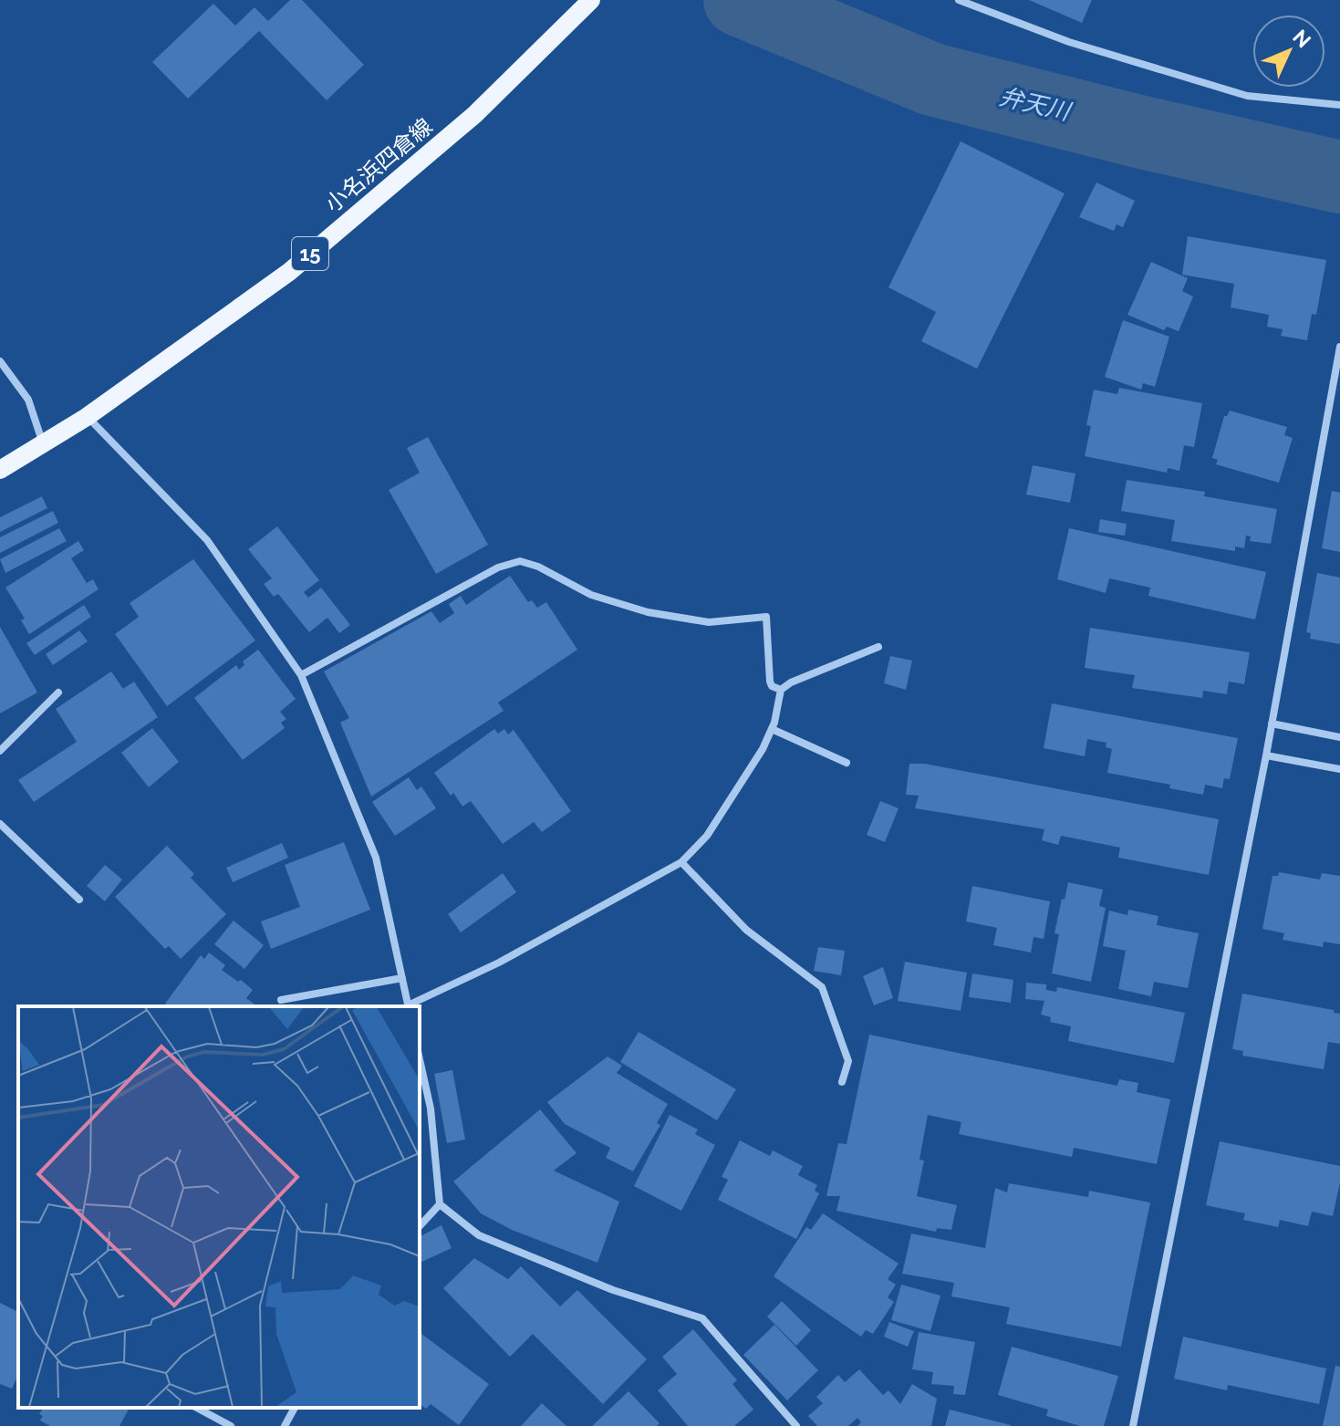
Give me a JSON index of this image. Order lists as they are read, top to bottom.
{
  "streets": {
    "main road": ["小名浜四倉線", "15"]
  },
  "water": ["弁天川"],
  "north": "top right"
}
